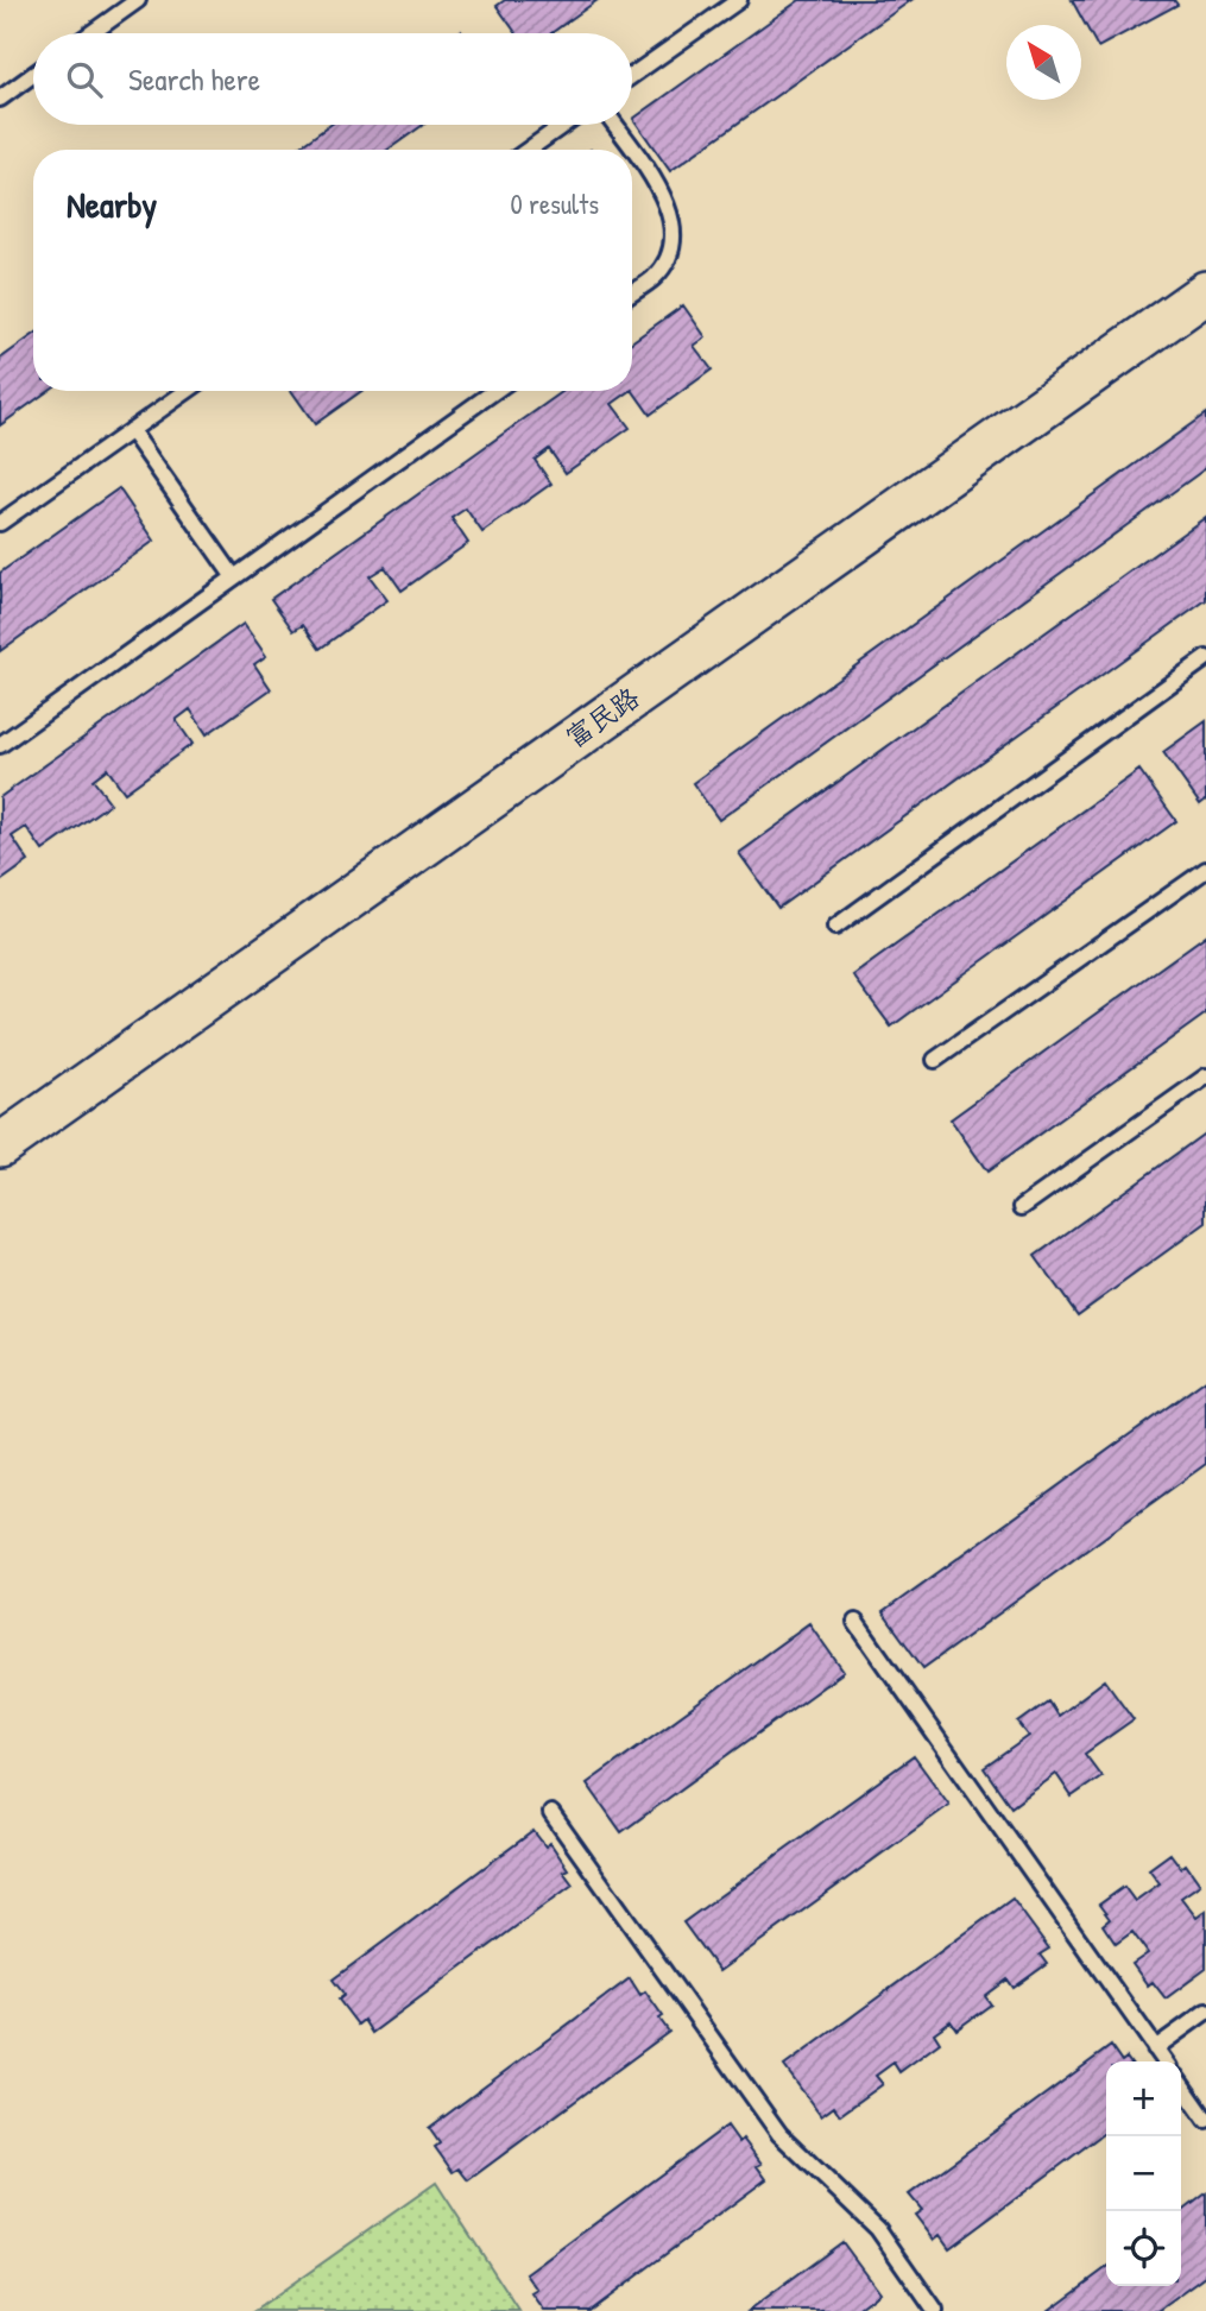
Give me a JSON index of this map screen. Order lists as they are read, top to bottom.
{
  "streets": {
    "street": ["富民路"]
  },
  "north": "top left",
  "page": {
    "search": "Search here",
    "heading": ["Nearby", "0 results"],
    "map_buttons": ["+", "−"]
  }
}
